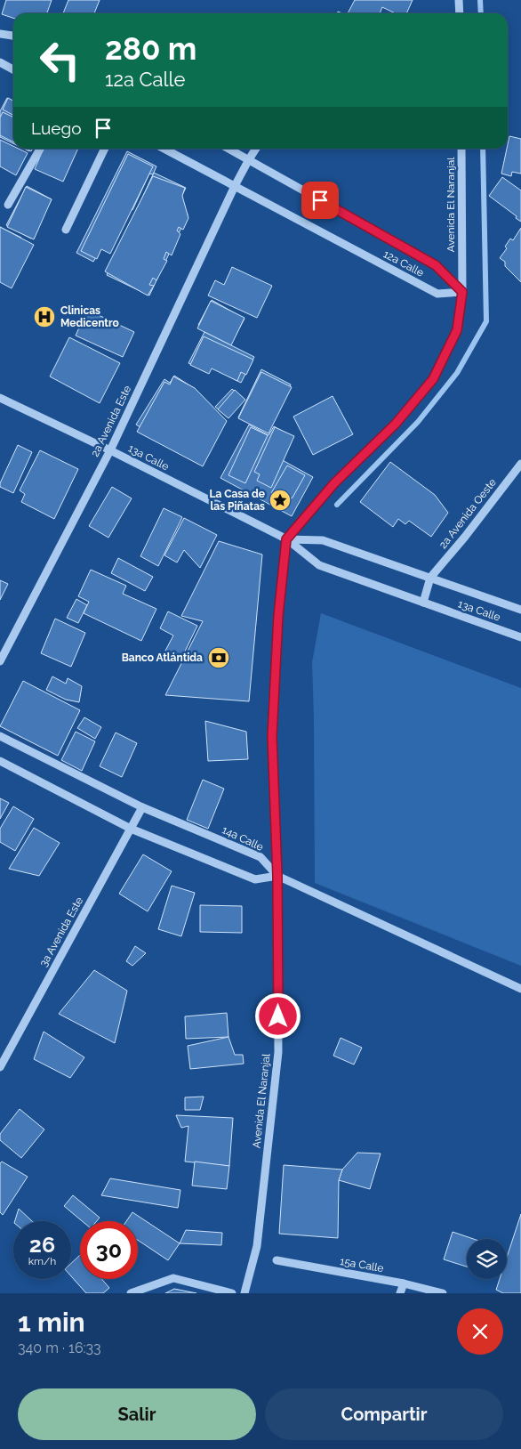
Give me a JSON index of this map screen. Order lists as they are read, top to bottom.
{
  "streets": {
    "street": [
      "Avenida El Naranjal",
      "12a Calle",
      "2a Avenida Este",
      "13a Calle",
      "2a Avenida Oeste",
      "14a Calle",
      "3a Avenida Este",
      "15a Calle"
    ]
  },
  "crossings": [
    ["Avenida El Naranjal", "12a Calle"],
    ["Avenida El Naranjal", "13a Calle"],
    ["Avenida El Naranjal", "14a Calle"],
    ["12a Calle", "2a Avenida Este"],
    ["2a Avenida Este", "13a Calle"],
    ["13a Calle", "2a Avenida Oeste"],
    ["14a Calle", "3a Avenida Este"]
  ],
  "places": {
    "hospital": ["Clinicas Medicentro"],
    "place": ["La Casa de las Piñatas"],
    "bank": ["Banco Atlántida"]
  },
  "page": {
    "turn": ["280 m", "12a Calle"],
    "then": "Luego",
    "speed": "26 km/h",
    "limit": "30",
    "heading": ["1 min", "340 m · 16:33"],
    "buttons": ["Salir", "Compartir"]
  }
}
